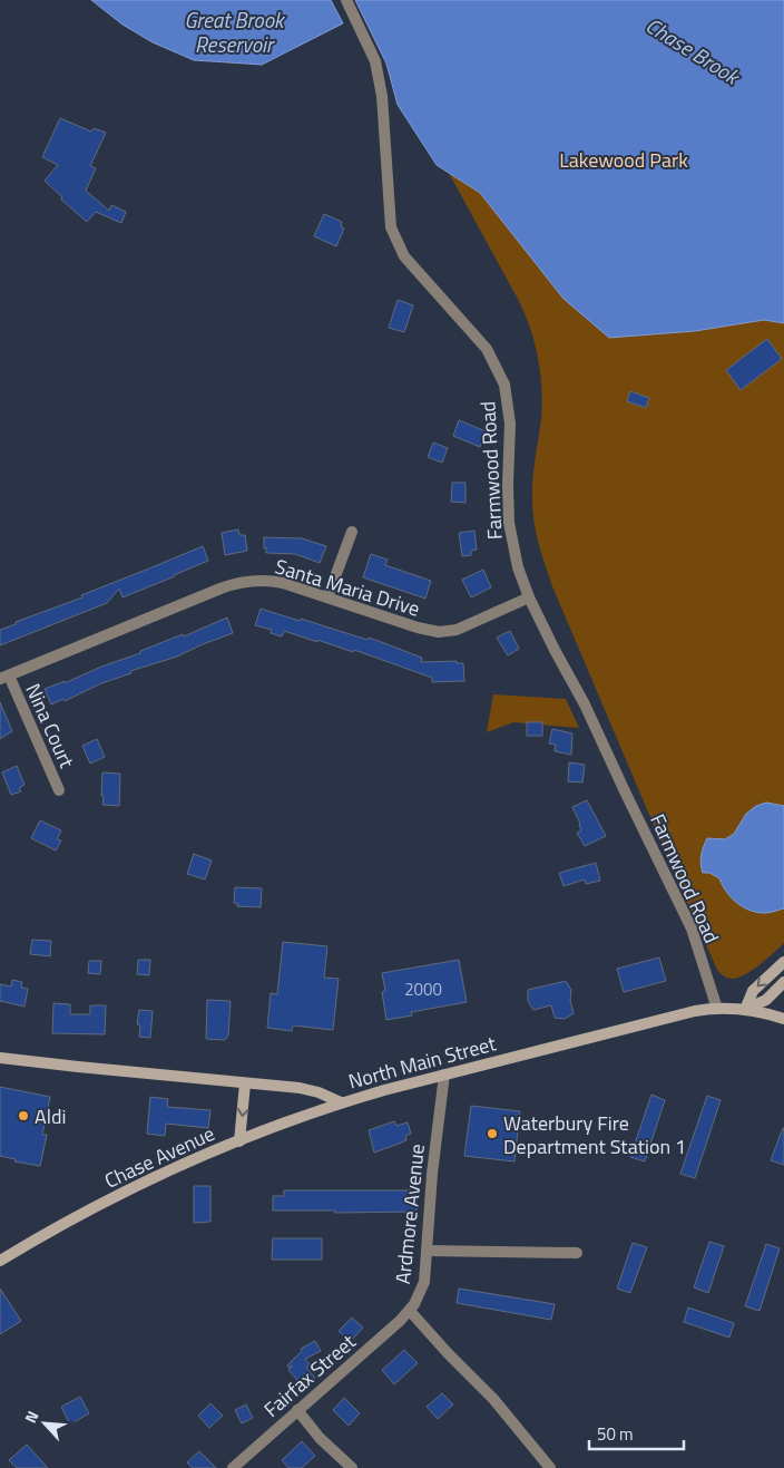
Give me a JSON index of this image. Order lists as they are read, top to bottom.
{
  "streets": {
    "main road": ["North Main Street", "Chase Avenue"],
    "street": [
      "Farmwood Road",
      "Santa Maria Drive",
      "Nina Court",
      "Ardmore Avenue",
      "Fairfax Street"
    ]
  },
  "crossings": [
    ["Farmwood Road", "Santa Maria Drive"],
    ["Farmwood Road", "North Main Street"],
    ["Santa Maria Drive", "Nina Court"],
    ["North Main Street", "Chase Avenue"],
    ["North Main Street", "Ardmore Avenue"],
    ["Ardmore Avenue", "Fairfax Street"]
  ],
  "water": ["Great Brook Reservoir", "Chase Brook"],
  "parks": ["Lakewood Park"],
  "places": ["Aldi", "Waterbury Fire Department Station 1"],
  "house_numbers": ["2000"],
  "scale_bar": "50 m",
  "north": "top left"
}
